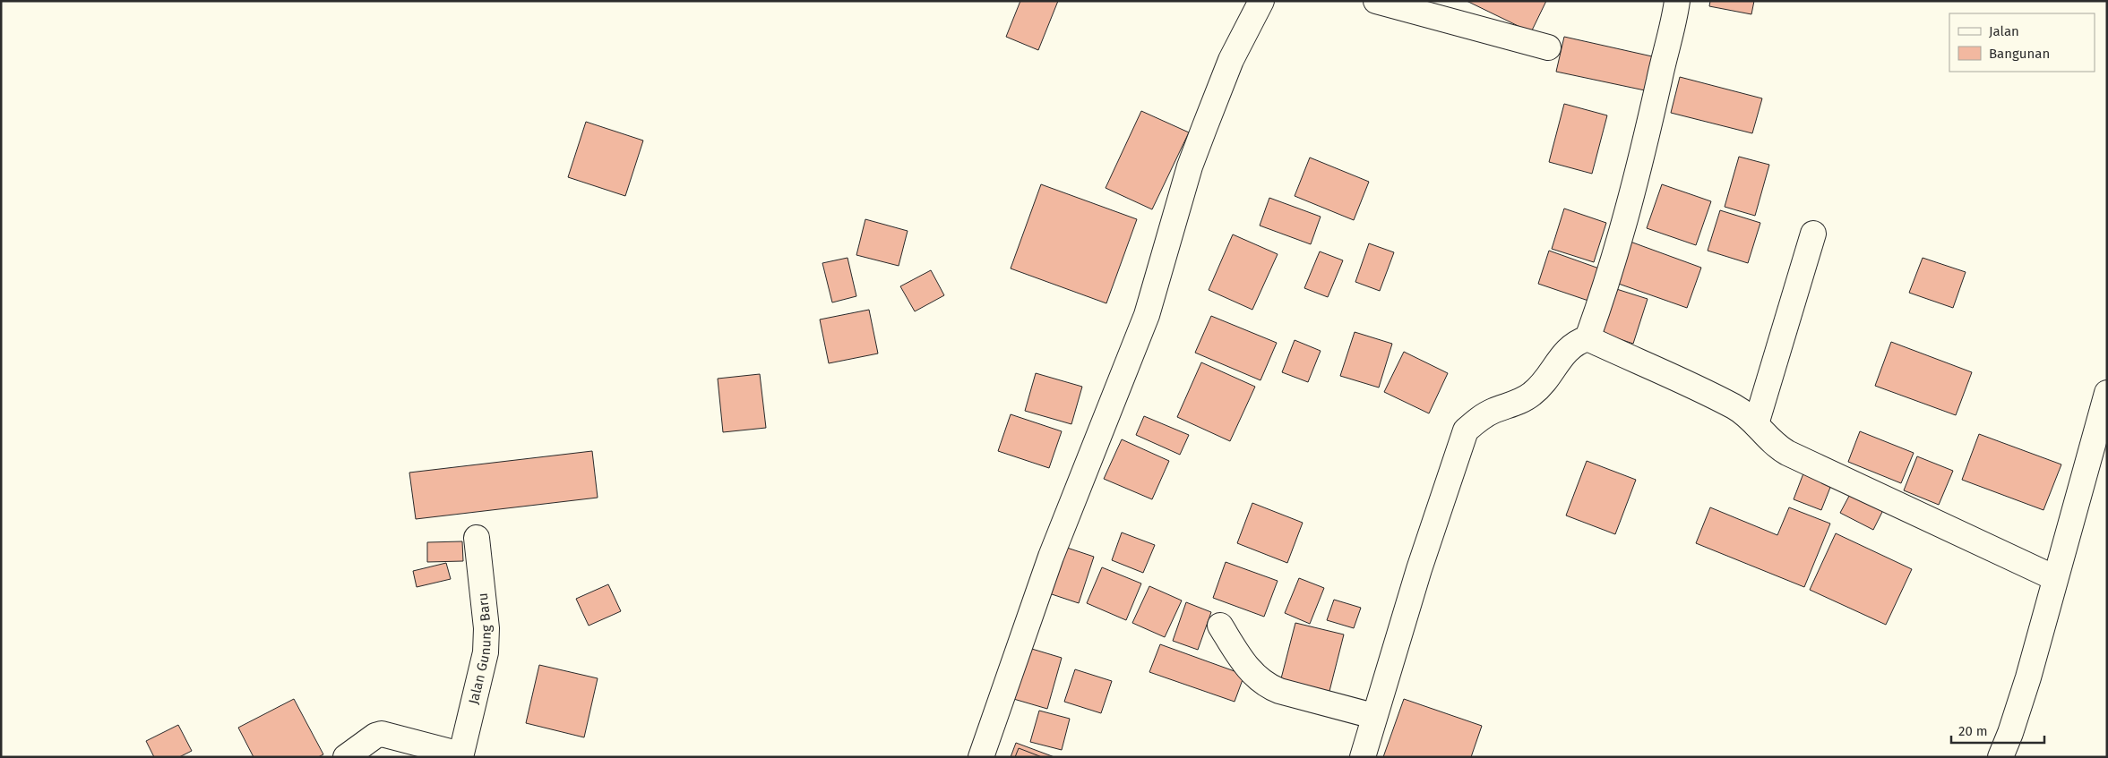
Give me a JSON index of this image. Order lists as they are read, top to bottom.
{
  "streets": {
    "street": ["Jalan Gunung Baru"]
  },
  "legend": ["Jalan", "Bangunan"],
  "scale_bar": "20 m"
}
